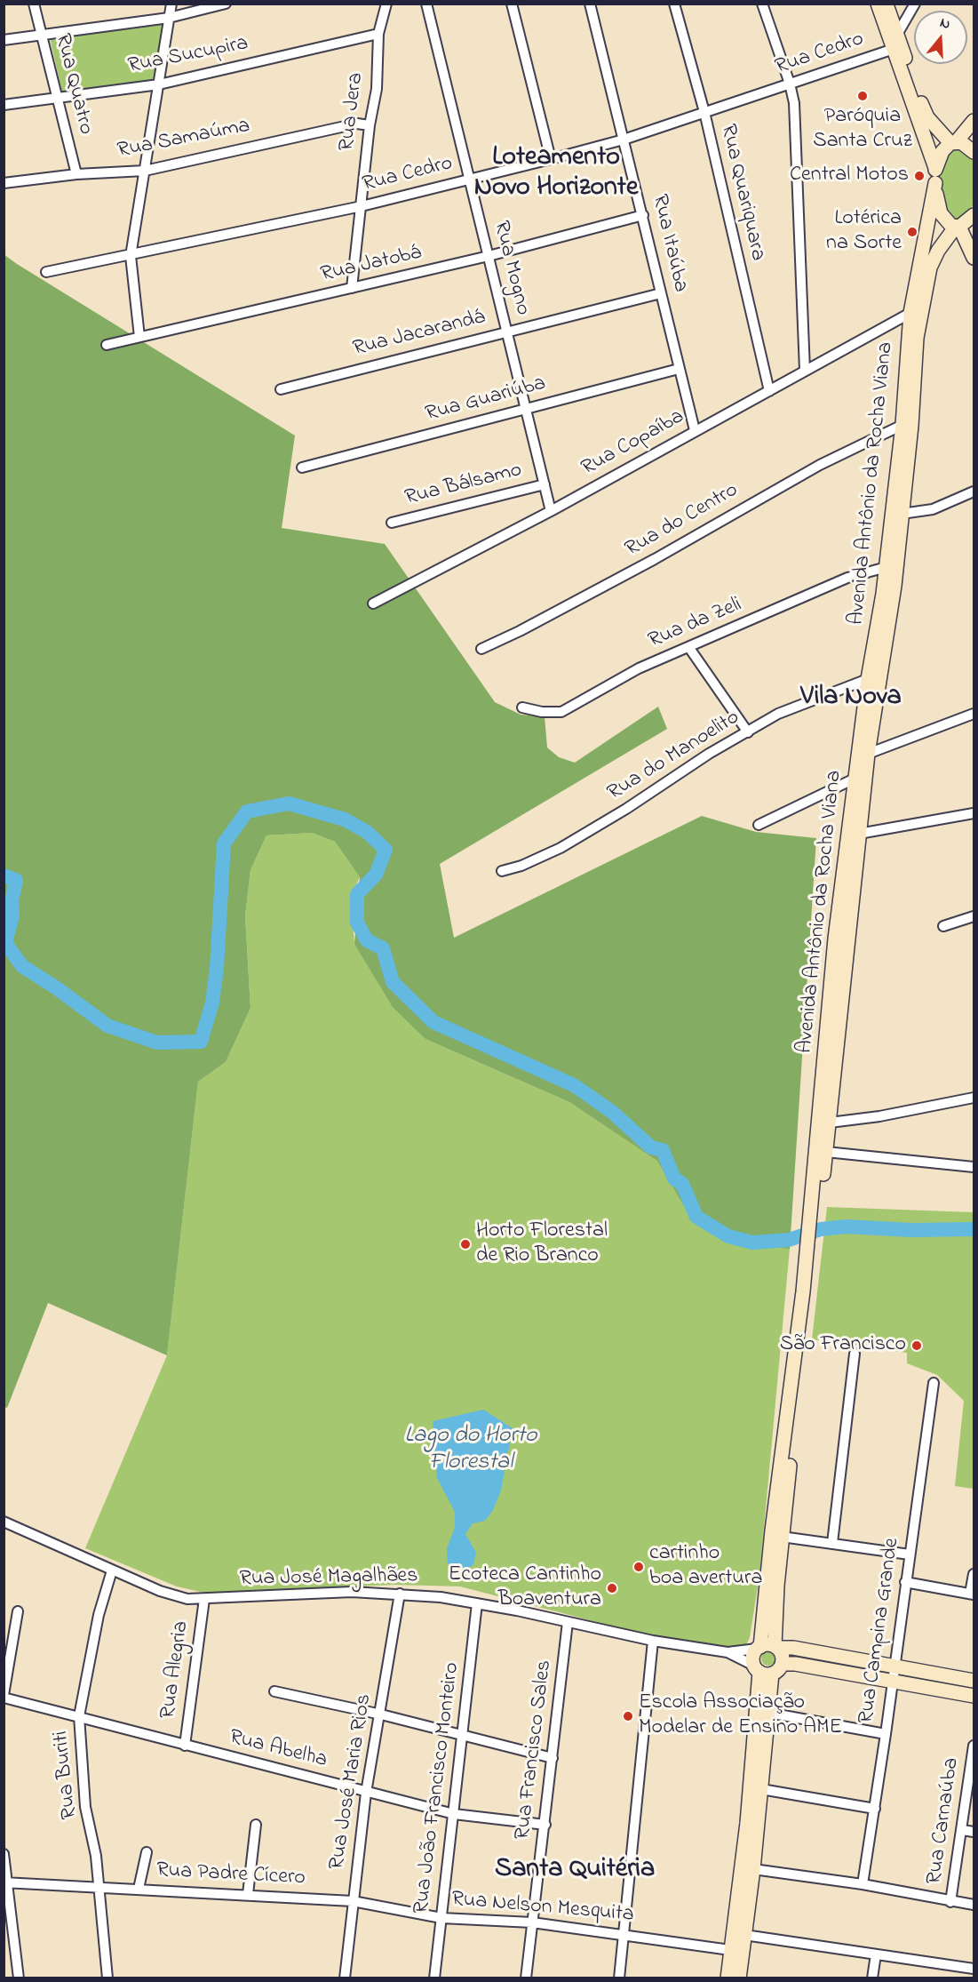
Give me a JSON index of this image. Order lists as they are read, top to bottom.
{
  "streets": {
    "main road": ["Avenida Antônio da Rocha Viana"],
    "street": [
      "Rua Cedro",
      "Rua Sucupira",
      "Rua Quatro",
      "Rua Jera",
      "Rua Samaúma",
      "Rua Quariquara",
      "Rua Itaúba",
      "Rua Jatobá",
      "Rua Mogno",
      "Rua Jacarandá",
      "Rua Guariúba",
      "Rua Copaíba",
      "Rua Bálsamo",
      "Rua do Centro",
      "Rua da Zeli",
      "Rua do Manoelito",
      "Rua José Magalhães",
      "Rua Campina Grande",
      "Rua Alegria",
      "Rua Abelha",
      "Rua Francisco Sales",
      "Rua Buriti",
      "Rua José Maria Rios",
      "Rua João Francisco Monteiro",
      "Rua Carnaúba",
      "Rua Padre Cícero",
      "Rua Nelson Mesquita"
    ]
  },
  "crossings": [
    ["Rua Cedro", "Rua Jera"],
    ["Rua Cedro", "Rua Quariquara"],
    ["Rua Cedro", "Rua Itaúba"],
    ["Rua Cedro", "Rua Mogno"],
    ["Rua Sucupira", "Rua Quatro"],
    ["Rua Sucupira", "Rua Jera"],
    ["Rua Quatro", "Rua Samaúma"],
    ["Rua Jera", "Rua Samaúma"],
    ["Rua Jera", "Rua Jatobá"],
    ["Rua Quariquara", "Rua Copaíba"],
    ["Rua Itaúba", "Rua Jatobá"],
    ["Rua Itaúba", "Rua Jacarandá"],
    ["Rua Itaúba", "Rua Guariúba"],
    ["Rua Itaúba", "Rua Copaíba"],
    ["Rua Jatobá", "Rua Mogno"],
    ["Rua Mogno", "Rua Jacarandá"],
    ["Rua Mogno", "Rua Guariúba"],
    ["Rua Mogno", "Rua Copaíba"],
    ["Rua Mogno", "Rua Bálsamo"],
    ["Rua Copaíba", "Avenida Antônio da Rocha Viana"],
    ["Avenida Antônio da Rocha Viana", "Rua do Centro"],
    ["Avenida Antônio da Rocha Viana", "Rua da Zeli"],
    ["Avenida Antônio da Rocha Viana", "Rua do Manoelito"],
    ["Avenida Antônio da Rocha Viana", "Rua José Magalhães"],
    ["Rua José Magalhães", "Rua Alegria"],
    ["Rua José Magalhães", "Rua Francisco Sales"],
    ["Rua José Magalhães", "Rua Buriti"],
    ["Rua José Magalhães", "Rua José Maria Rios"],
    ["Rua José Magalhães", "Rua João Francisco Monteiro"],
    ["Rua Alegria", "Rua Abelha"],
    ["Rua Abelha", "Rua Francisco Sales"],
    ["Rua Abelha", "Rua Buriti"],
    ["Rua Abelha", "Rua José Maria Rios"],
    ["Rua Abelha", "Rua João Francisco Monteiro"],
    ["Rua Francisco Sales", "Rua Nelson Mesquita"],
    ["Rua Buriti", "Rua Padre Cícero"],
    ["Rua José Maria Rios", "Rua Padre Cícero"],
    ["Rua José Maria Rios", "Rua Nelson Mesquita"],
    ["Rua João Francisco Monteiro", "Rua Nelson Mesquita"],
    ["Rua Padre Cícero", "Rua Nelson Mesquita"]
  ],
  "districts": ["Loteamento Novo Horizonte", "Vila Nova", "Santa Quitéria"],
  "water": ["Lago do Horto Florestal"],
  "places": [
    "Paróquia Santa Cruz",
    "Central Motos",
    "Lotérica na Sorte",
    "Horto Florestal de Rio Branco",
    "São Francisco",
    "cartinho boa avertura",
    "Ecoteca Cantinho Boaventura",
    "Escola Associação Modelar de Ensino AME"
  ],
  "north": "top"
}
